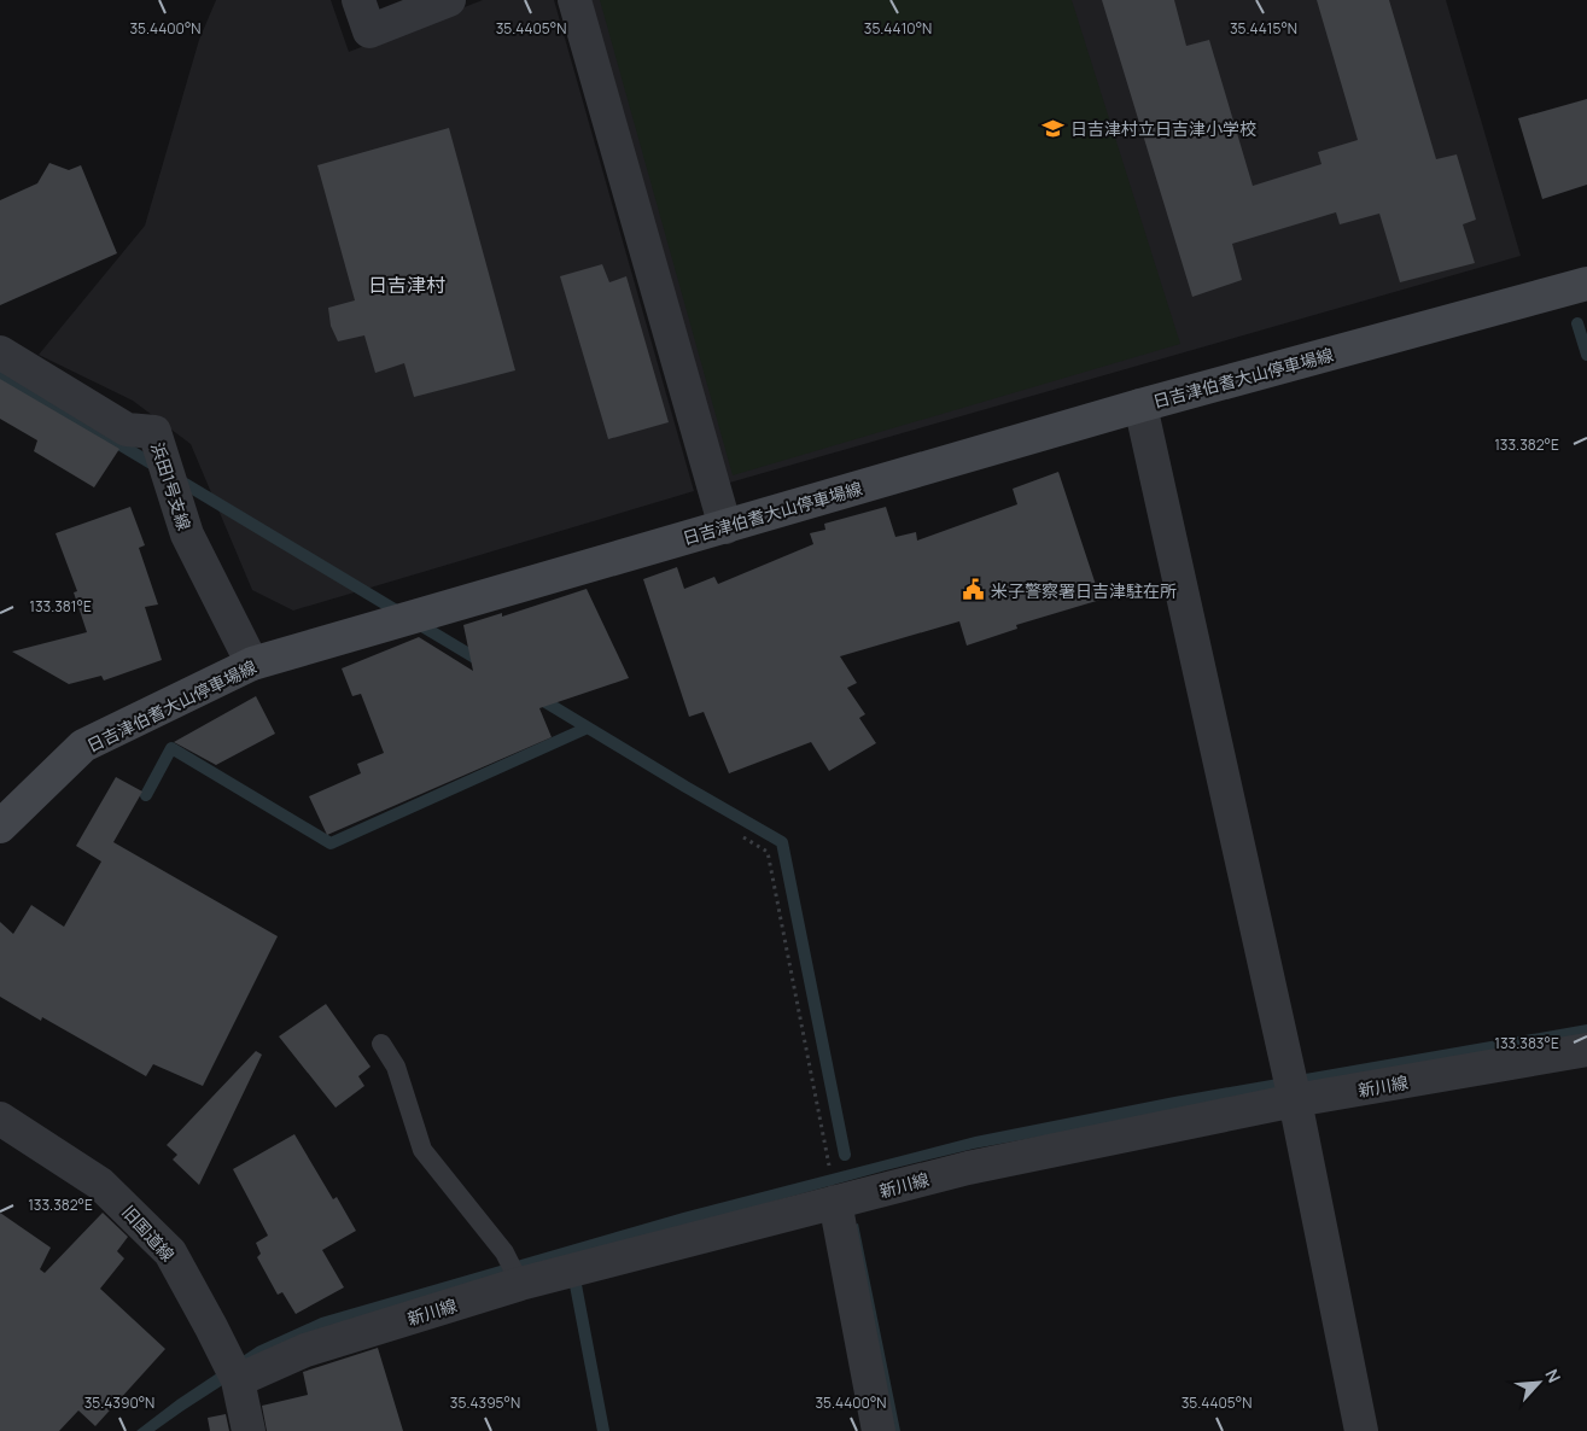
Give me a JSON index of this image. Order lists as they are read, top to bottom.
{
  "streets": {
    "main road": ["日吉津伯耆大山停車場線"],
    "street": ["浜田1号支線", "新川線", "旧国道線"]
  },
  "crossings": [
    ["日吉津伯耆大山停車場線", "浜田1号支線"],
    ["新川線", "旧国道線"]
  ],
  "districts": ["日吉津村"],
  "places": {
    "school or university": ["日吉津村立日吉津小学校"],
    "public building": ["米子警察署日吉津駐在所"]
  },
  "north": "top right",
  "coordinates": [
    "35.4400°N",
    "35.4405°N",
    "35.4410°N",
    "35.4415°N",
    "133.382°E",
    "133.381°E",
    "133.383°E",
    "35.4390°N",
    "35.4395°N"
  ]
}
